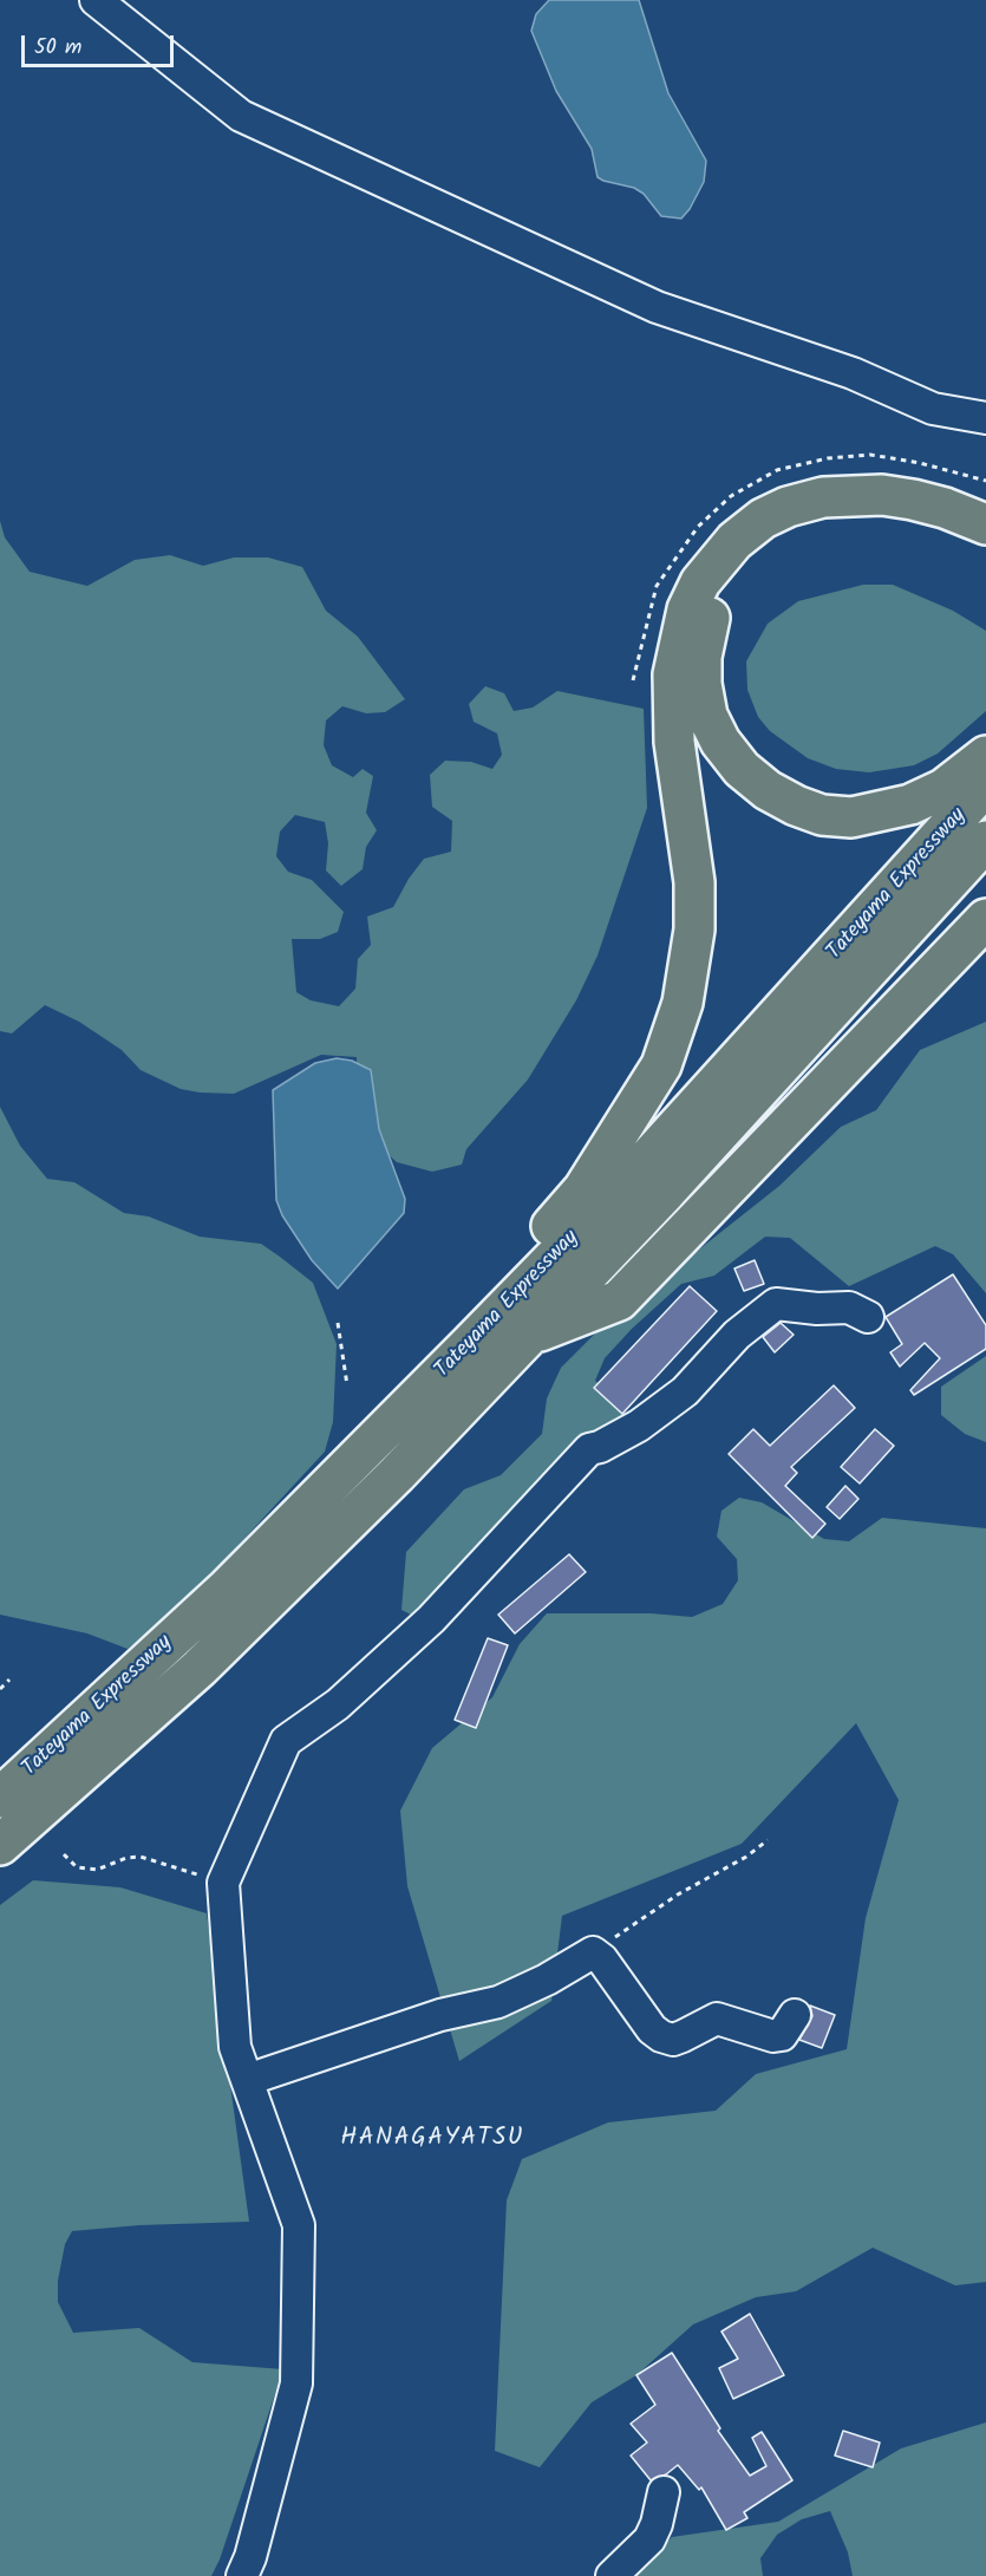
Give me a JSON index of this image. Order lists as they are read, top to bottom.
{
  "streets": {
    "highway": ["Tateyama Expressway"]
  },
  "districts": ["HANAGAYATSU"],
  "scale_bar": "50 m"
}
